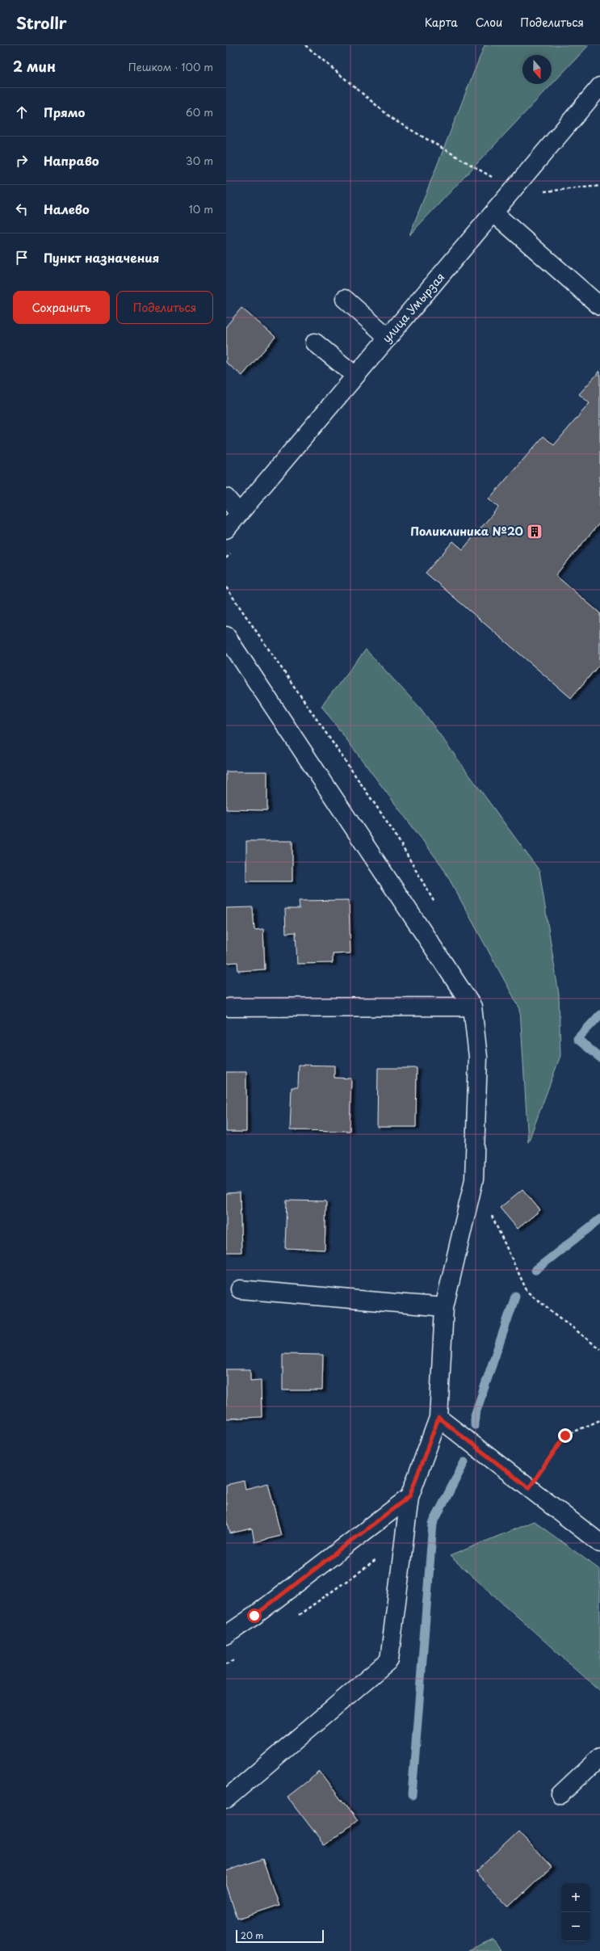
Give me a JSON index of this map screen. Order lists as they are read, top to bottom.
{
  "streets": {
    "street": ["улица Умырзая"]
  },
  "places": {
    "building": ["Поликлиника №20"]
  },
  "scale_bar": "20 m",
  "north": "bottom",
  "page": {
    "header": "Strollr",
    "nav": ["Карта", "Слои", "Поделиться"],
    "heading": ["2 мин", "Пешком · 100 m"],
    "list": [
      ["Прямо", "60 m"],
      ["Направо", "30 m"],
      ["Налево", "10 m"],
      "Пункт назначения"
    ],
    "buttons": ["Сохранить", "Поделиться"],
    "map_buttons": ["+", "−"],
    "scale": "20 m"
  }
}
